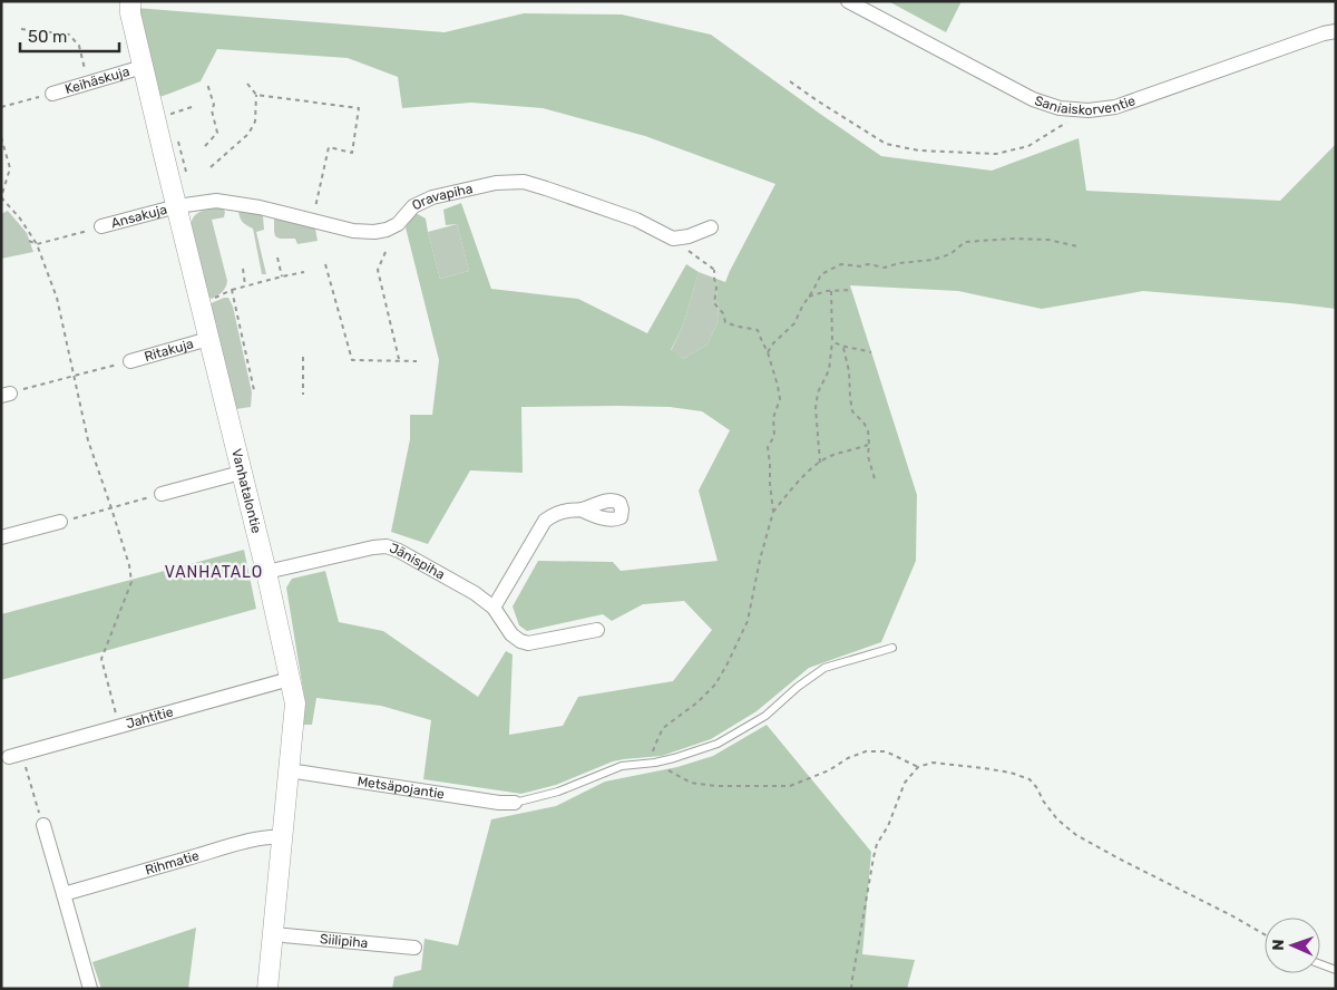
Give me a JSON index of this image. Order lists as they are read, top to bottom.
{
  "streets": {
    "street": [
      "Keihäskuja",
      "Saniaiskorventie",
      "Oravapiha",
      "Ansakuja",
      "Ritakuja",
      "Vanhatalontie",
      "Jänispiha",
      "Jahtitie",
      "Metsäpojantie",
      "Rihmatie",
      "Siilipiha"
    ]
  },
  "crossings": [
    ["Keihäskuja", "Vanhatalontie"],
    ["Oravapiha", "Ansakuja"],
    ["Oravapiha", "Vanhatalontie"],
    ["Ansakuja", "Vanhatalontie"],
    ["Ritakuja", "Vanhatalontie"],
    ["Vanhatalontie", "Jänispiha"],
    ["Vanhatalontie", "Jahtitie"],
    ["Vanhatalontie", "Metsäpojantie"],
    ["Vanhatalontie", "Rihmatie"],
    ["Vanhatalontie", "Siilipiha"]
  ],
  "districts": ["VANHATALO"],
  "scale_bar": "50 m",
  "north": "left"
}
